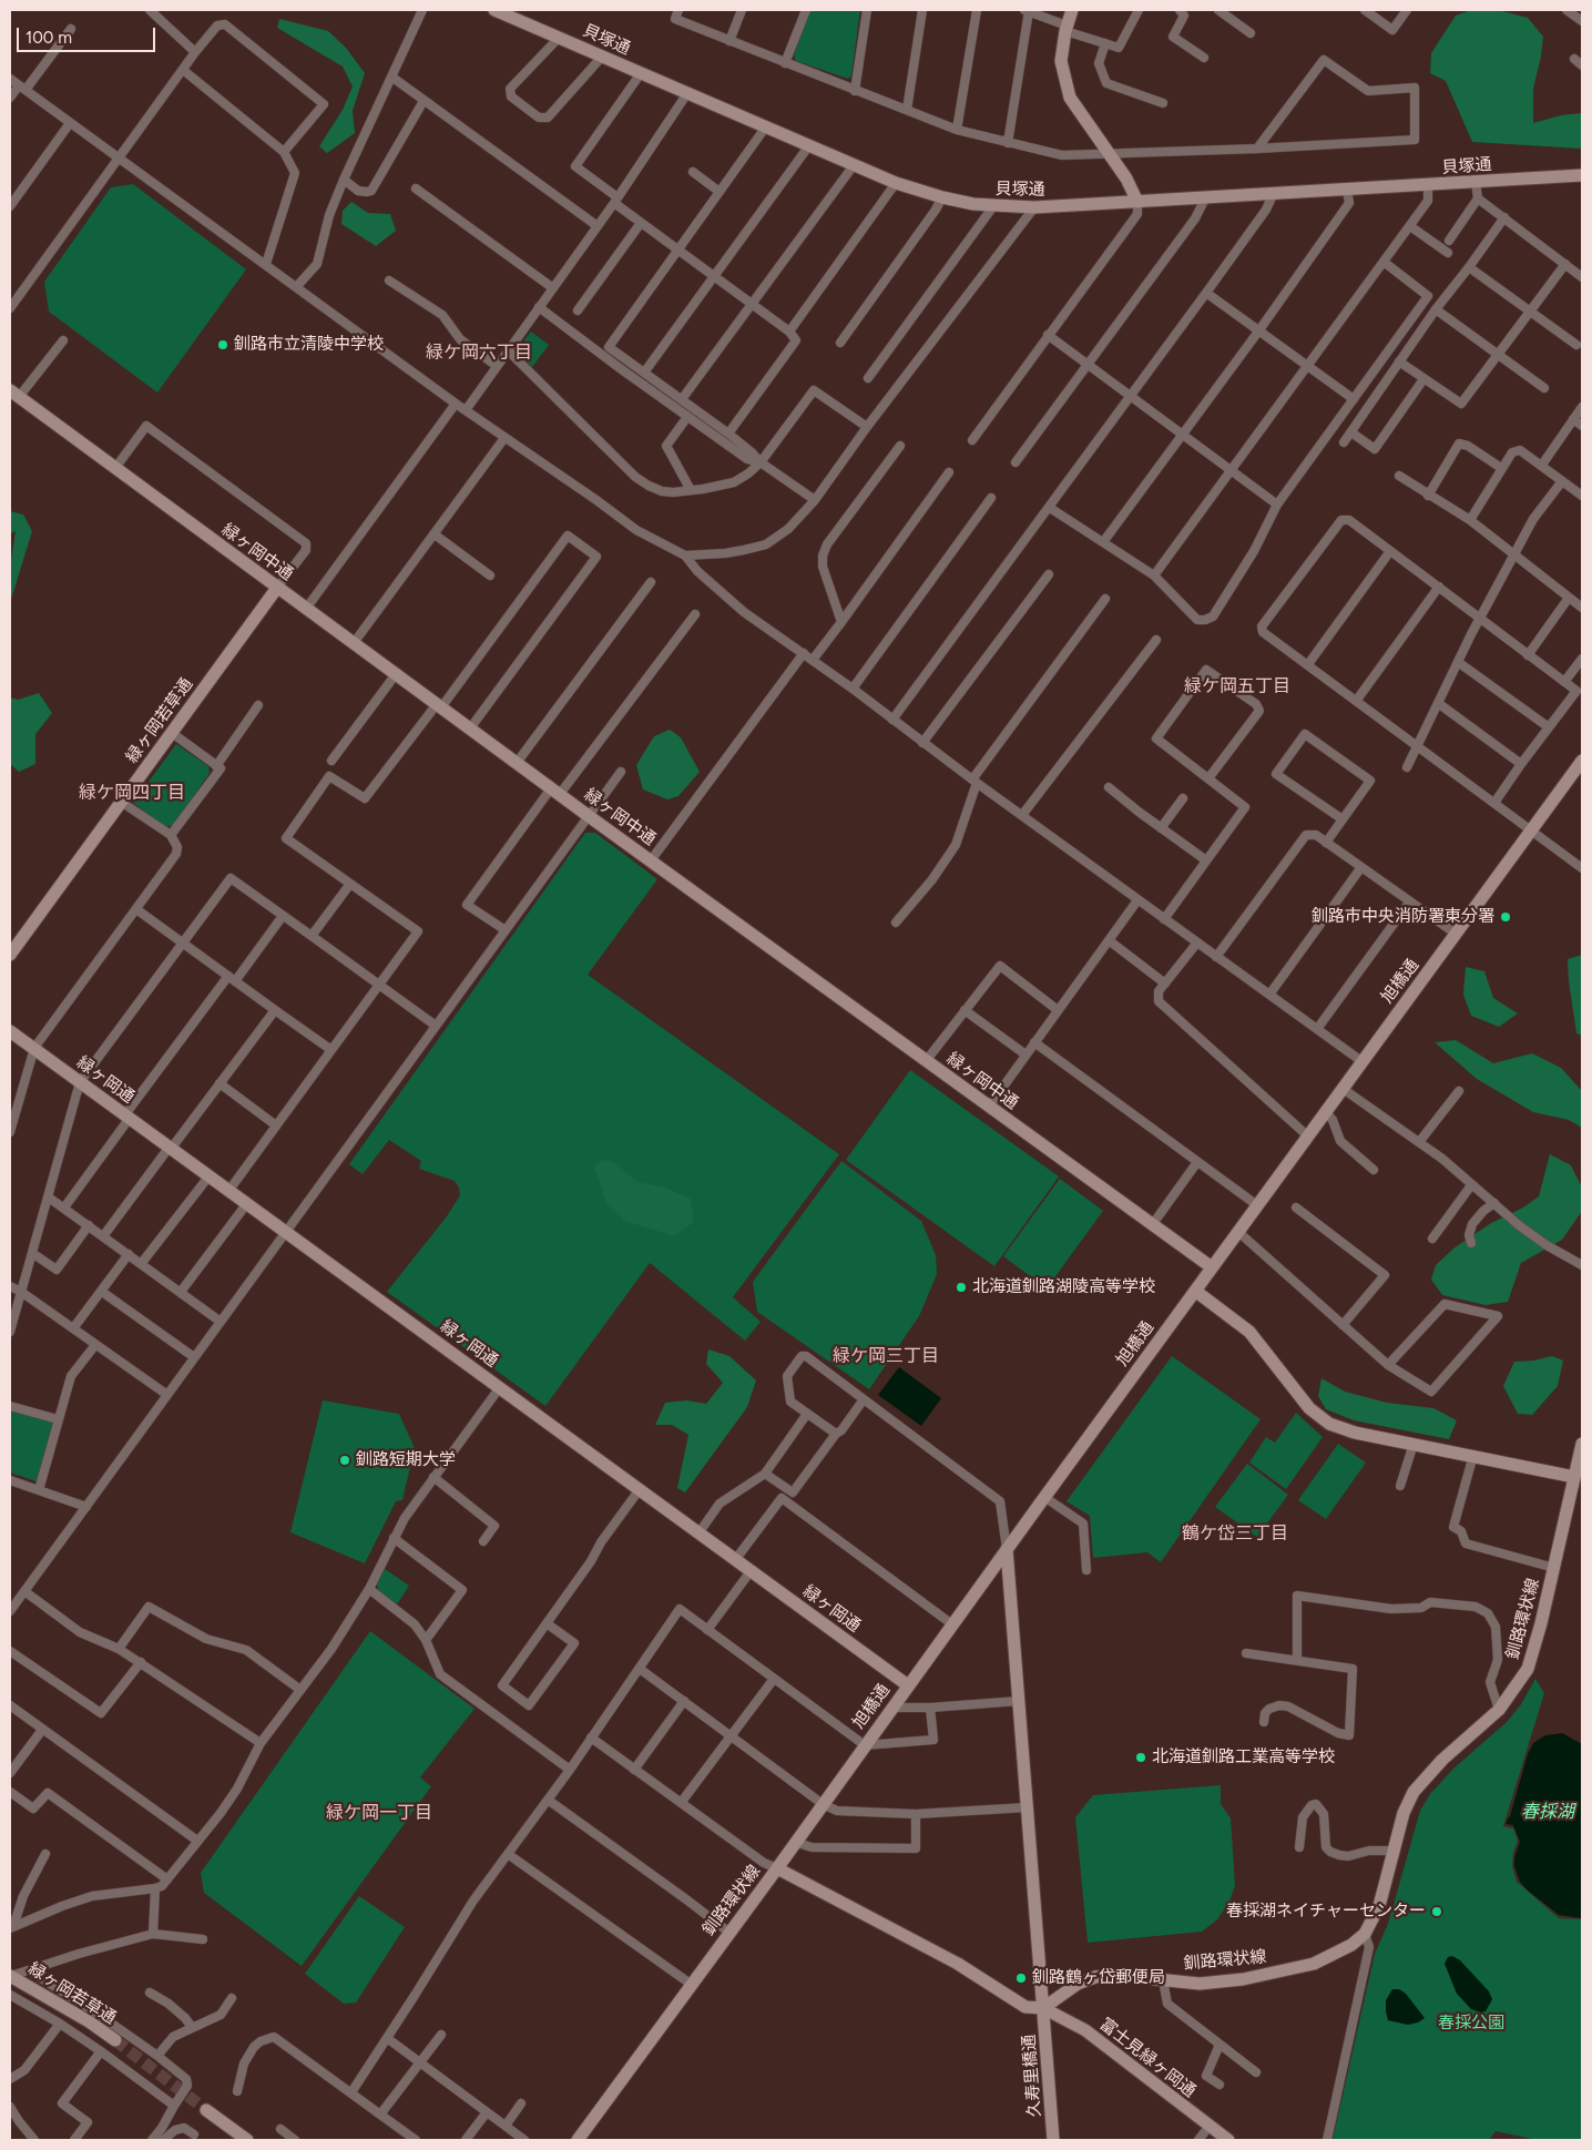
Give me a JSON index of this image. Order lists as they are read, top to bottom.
{
  "streets": {
    "street": [
      "貝塚通",
      "緑ヶ岡中通",
      "緑ヶ岡若草通",
      "旭橋通",
      "緑ヶ岡通",
      "釧路環状線",
      "富士見緑ヶ岡通",
      "久寿里橋通"
    ]
  },
  "crossings": [
    ["緑ヶ岡中通", "緑ヶ岡若草通"],
    ["緑ヶ岡中通", "旭橋通"],
    ["旭橋通", "緑ヶ岡通"],
    ["旭橋通", "釧路環状線"],
    ["旭橋通", "久寿里橋通"],
    ["釧路環状線", "富士見緑ヶ岡通"],
    ["釧路環状線", "久寿里橋通"],
    ["富士見緑ヶ岡通", "久寿里橋通"]
  ],
  "districts": [
    "緑ケ岡六丁目",
    "緑ケ岡五丁目",
    "緑ケ岡四丁目",
    "緑ケ岡三丁目",
    "鶴ケ岱三丁目",
    "緑ケ岡一丁目"
  ],
  "water": ["春採湖"],
  "parks": ["春採公園"],
  "places": [
    "釧路市立清陵中学校",
    "釧路市中央消防署東分署",
    "北海道釧路湖陵高等学校",
    "釧路短期大学",
    "北海道釧路工業高等学校",
    "春採湖ネイチャーセンター",
    "釧路鶴ヶ岱郵便局"
  ],
  "scale_bar": "100 m"
}
